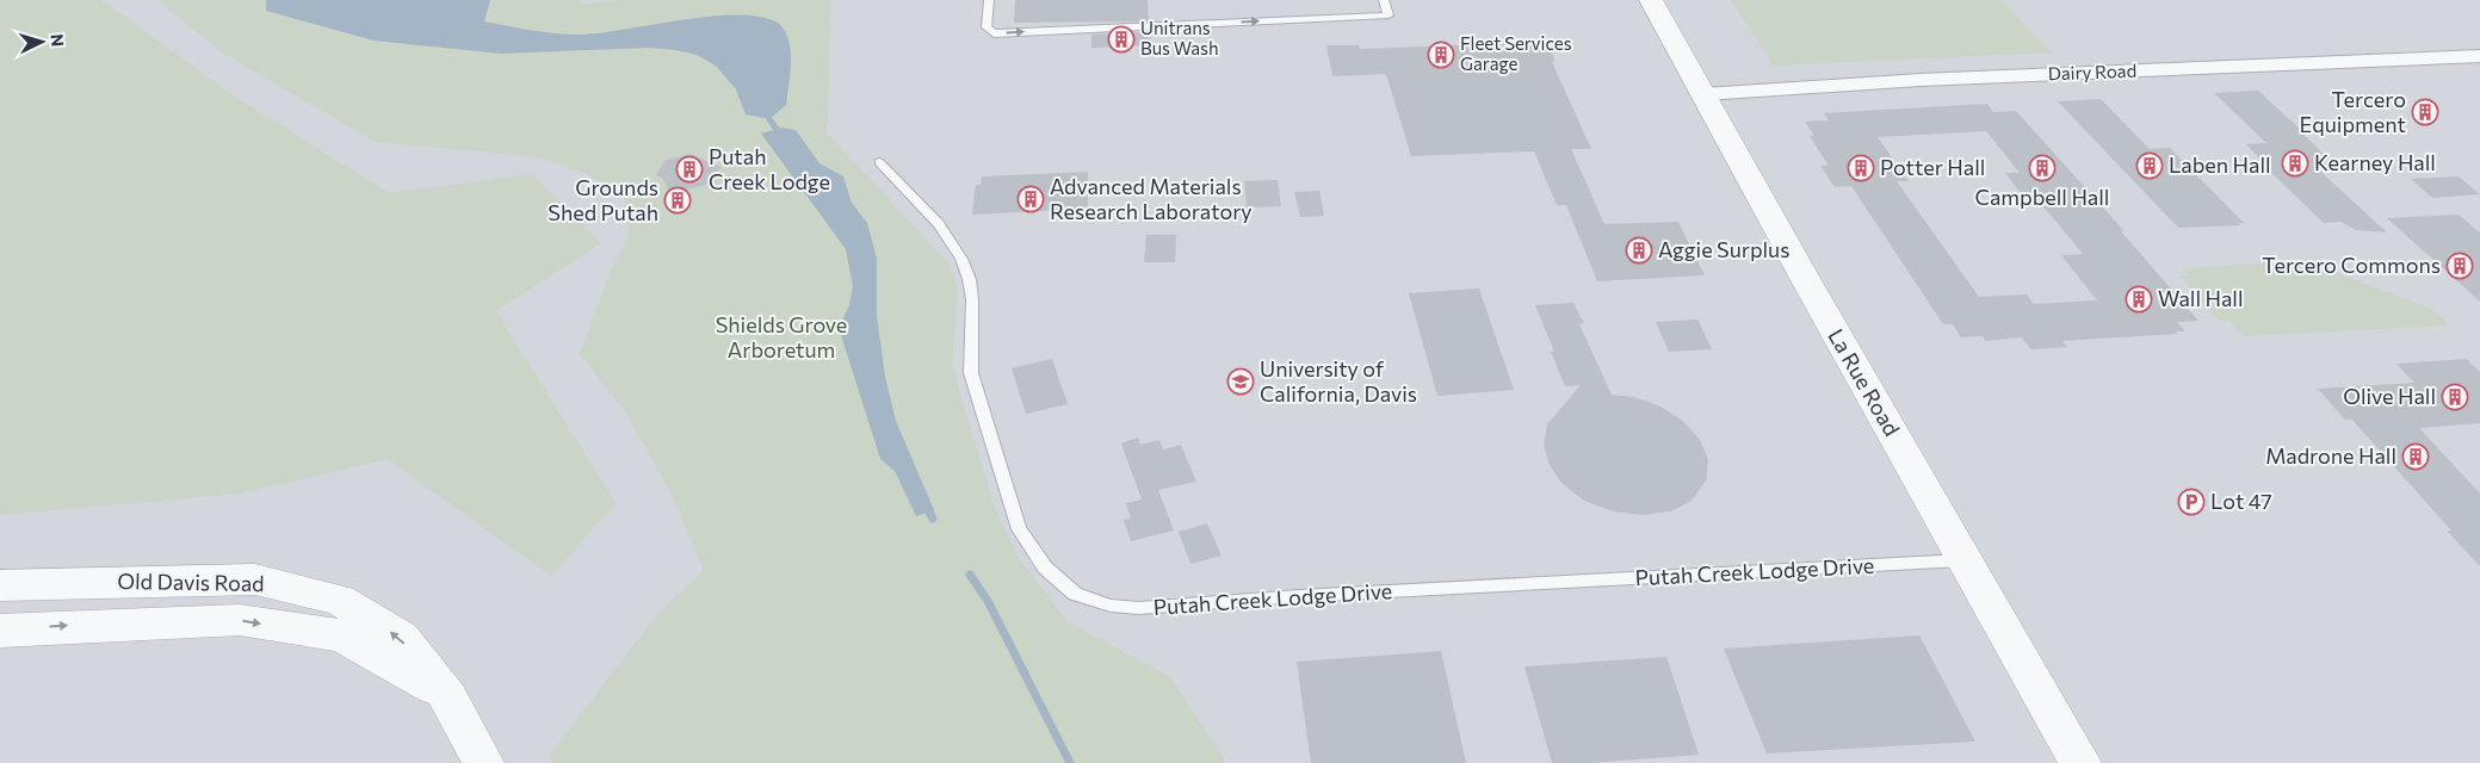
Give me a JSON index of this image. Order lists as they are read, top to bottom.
{
  "streets": {
    "street": ["Dairy Road", "La Rue Road", "Old Davis Road"],
    "lane": ["Putah Creek Lodge Drive"]
  },
  "crossings": [
    ["Dairy Road", "La Rue Road"],
    ["La Rue Road", "Putah Creek Lodge Drive"]
  ],
  "parks": ["Shields Grove Arboretum"],
  "places": {
    "building": [
      "Unitrans Bus Wash",
      "Fleet Services Garage",
      "Tercero Equipment",
      "Kearney Hall",
      "Laben Hall",
      "Potter Hall",
      "Campbell Hall",
      "Putah Creek Lodge",
      "Advanced Materials Research Laboratory",
      "Grounds Shed Putah",
      "Aggie Surplus",
      "Tercero Commons",
      "Wall Hall",
      "Olive Hall",
      "Madrone Hall"
    ],
    "school or university": ["University of California, Davis"],
    "parking": ["Lot 47"]
  },
  "north": "right"
}
